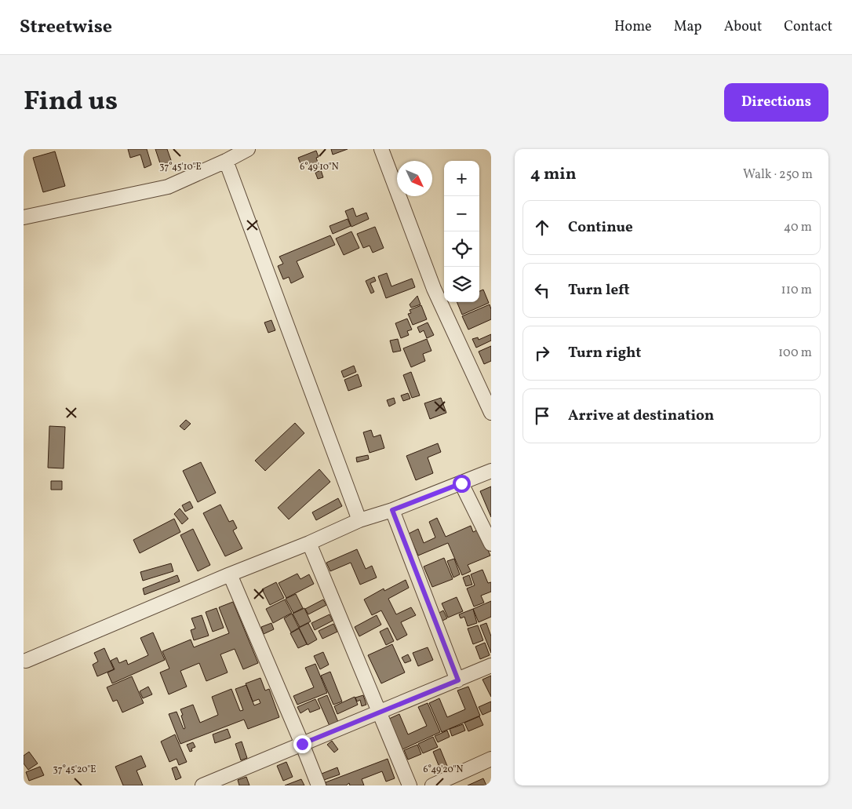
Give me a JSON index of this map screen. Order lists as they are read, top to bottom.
{
  "north": "bottom right",
  "page": {
    "header": "Streetwise",
    "nav": [
      "Home",
      "Map",
      "About",
      "Contact"
    ],
    "title": "Find us",
    "buttons": "Directions",
    "heading": ["4 min", "Walk · 250 m"],
    "map_buttons": ["+", "−"],
    "list": [
      ["Continue", "40 m"],
      ["Turn left", "110 m"],
      ["Turn right", "100 m"],
      "Arrive at destination"
    ]
  },
  "coordinates": [
    "37°45'10\"E",
    "6°49'10\"N",
    "6°49'20\"N",
    "37°45'20\"E"
  ]
}
